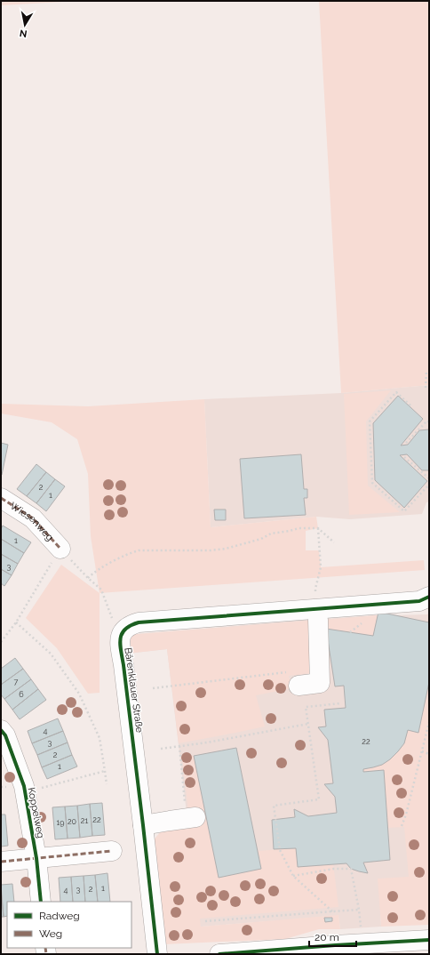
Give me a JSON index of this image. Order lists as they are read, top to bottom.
{
  "streets": {
    "street": ["Wiesenweg", "Bärenklauer Straße", "Koppelweg"]
  },
  "house_numbers": [
    "2",
    "1",
    "1",
    "3",
    "7",
    "6",
    "4",
    "22",
    "3",
    "2",
    "1",
    "22",
    "21",
    "20",
    "19",
    "1",
    "3",
    "2",
    "4"
  ],
  "legend": ["Radweg", "Weg"],
  "scale_bar": "20 m",
  "north": "bottom"
}
